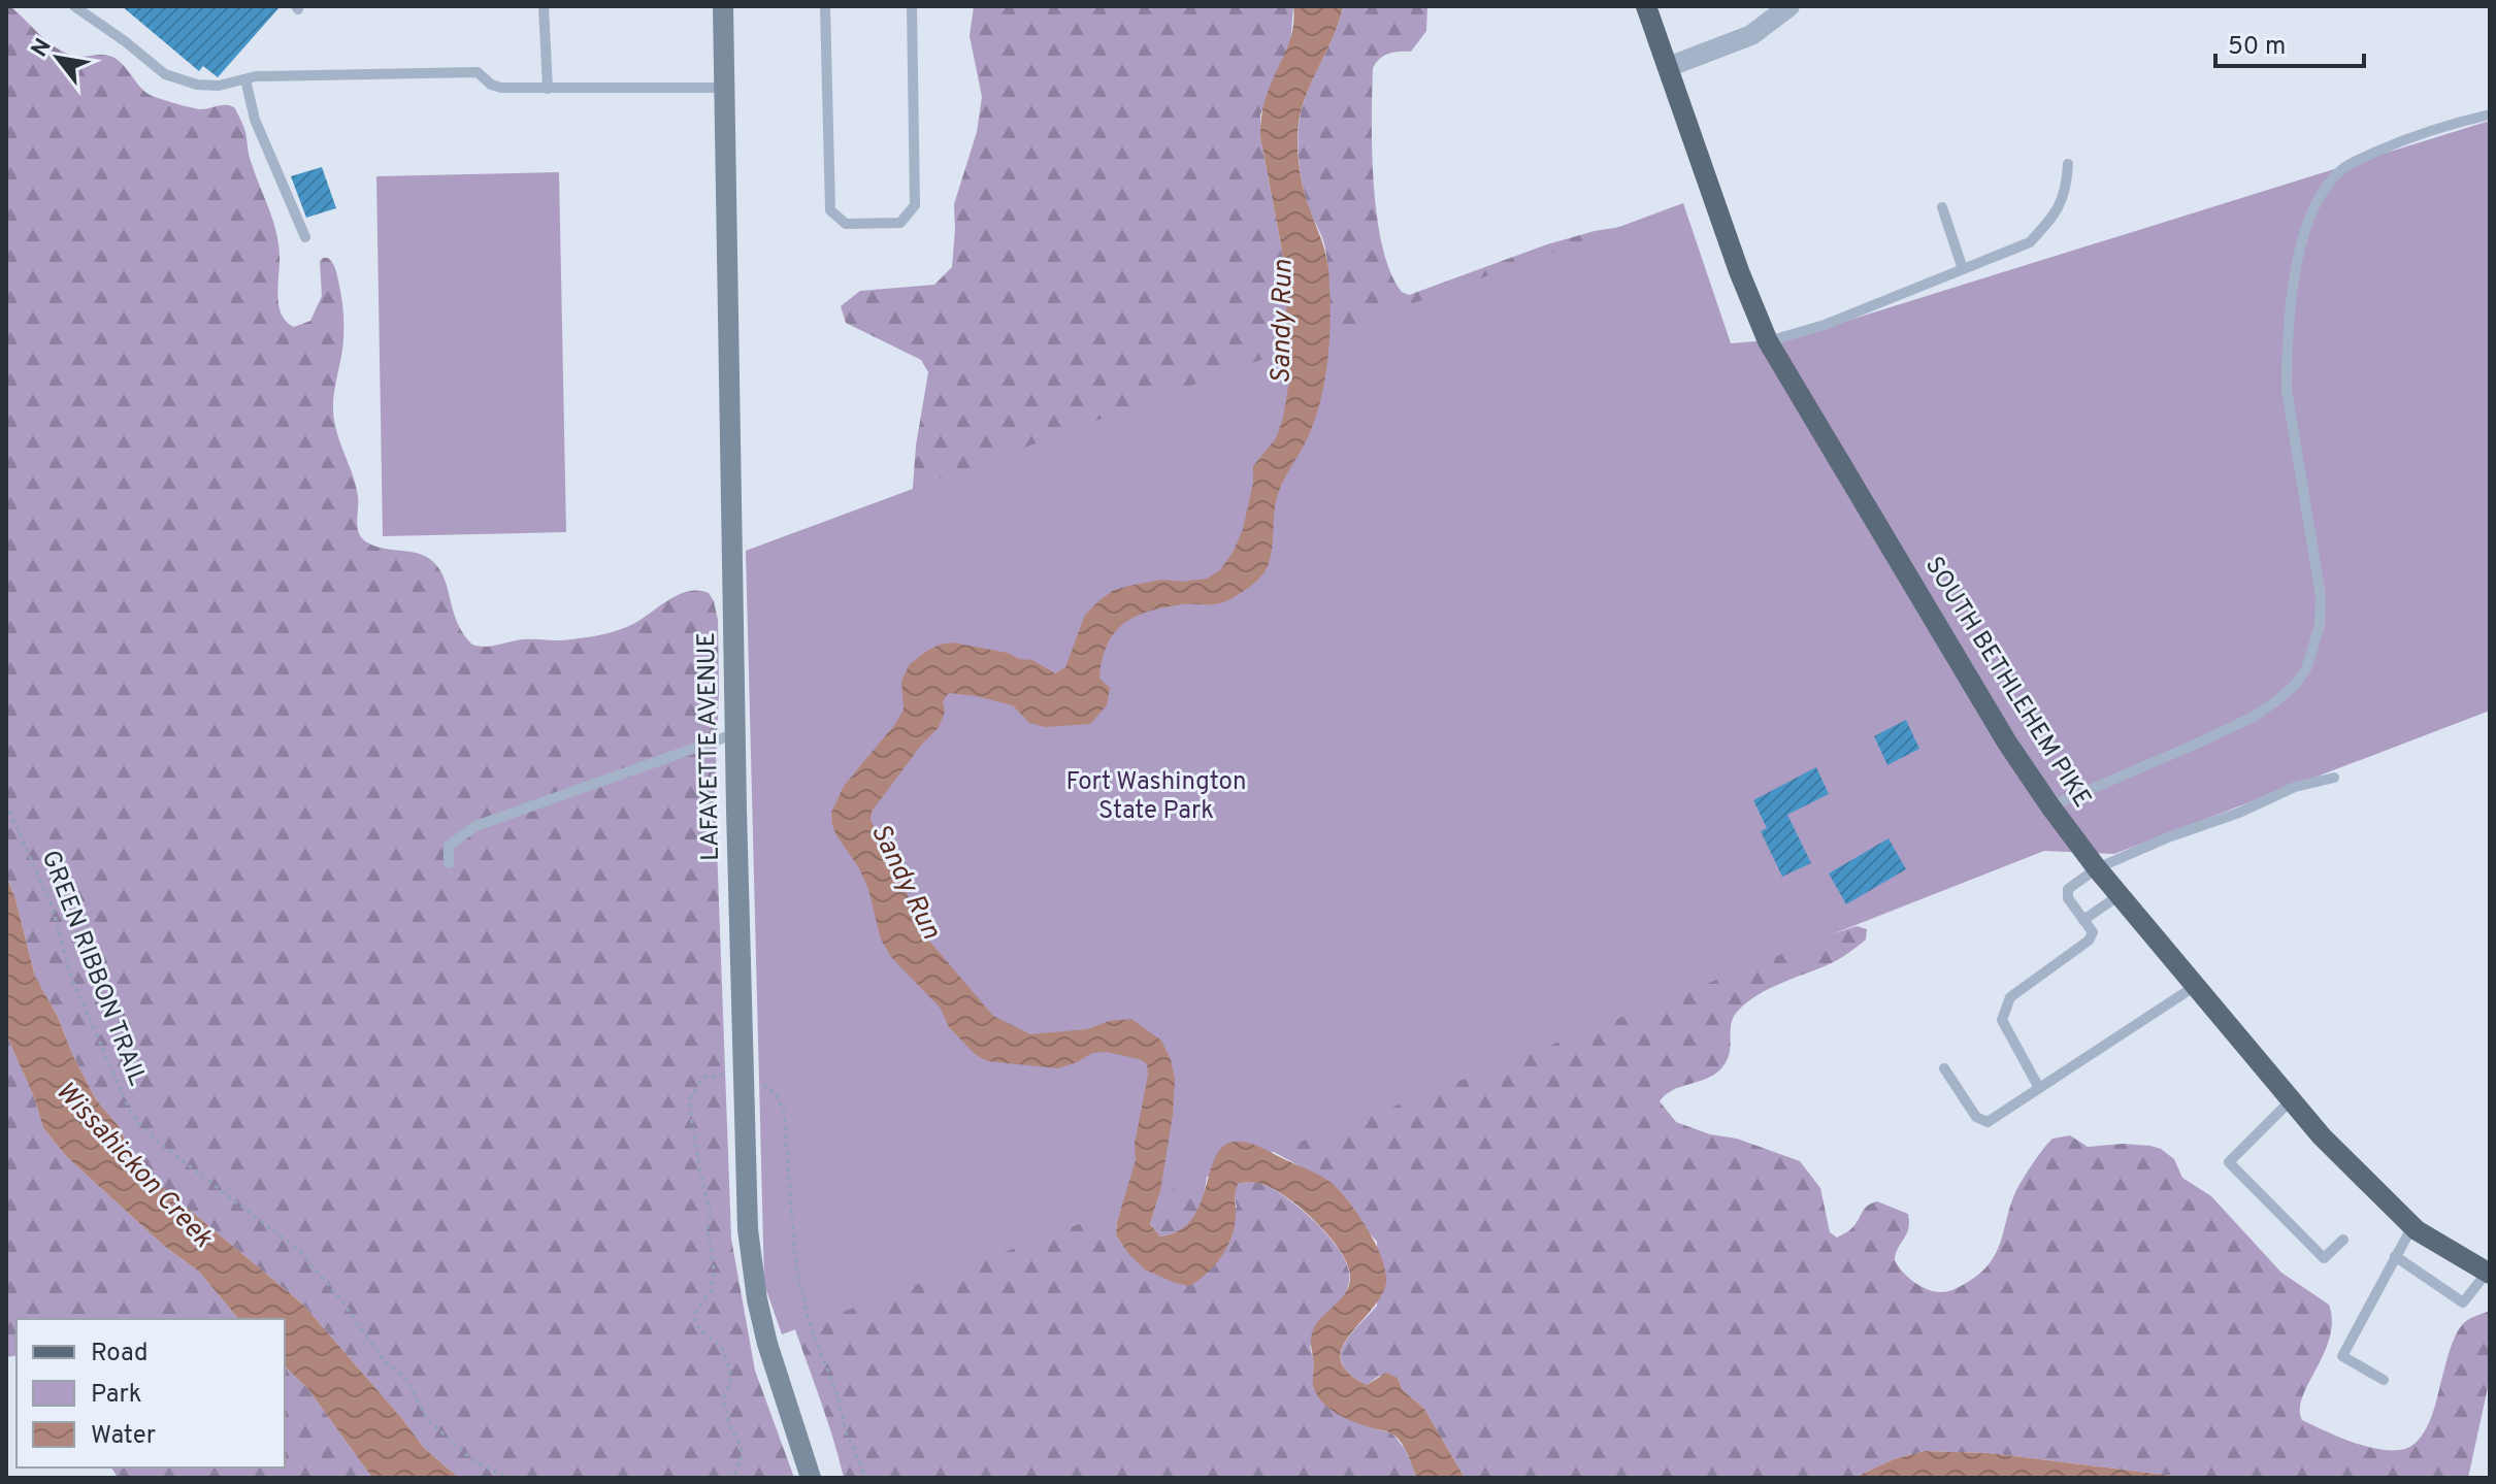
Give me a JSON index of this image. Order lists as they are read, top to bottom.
{
  "streets": {
    "main road": ["SOUTH BETHLEHEM PIKE", "LAFAYETTE AVENUE"],
    "path": ["GREEN RIBBON TRAIL"]
  },
  "water": ["Sandy Run", "Wissahickon Creek"],
  "parks": ["Fort Washington State Park"],
  "legend": ["Road", "Park", "Water"],
  "scale_bar": "50 m",
  "north": "top left"
}
